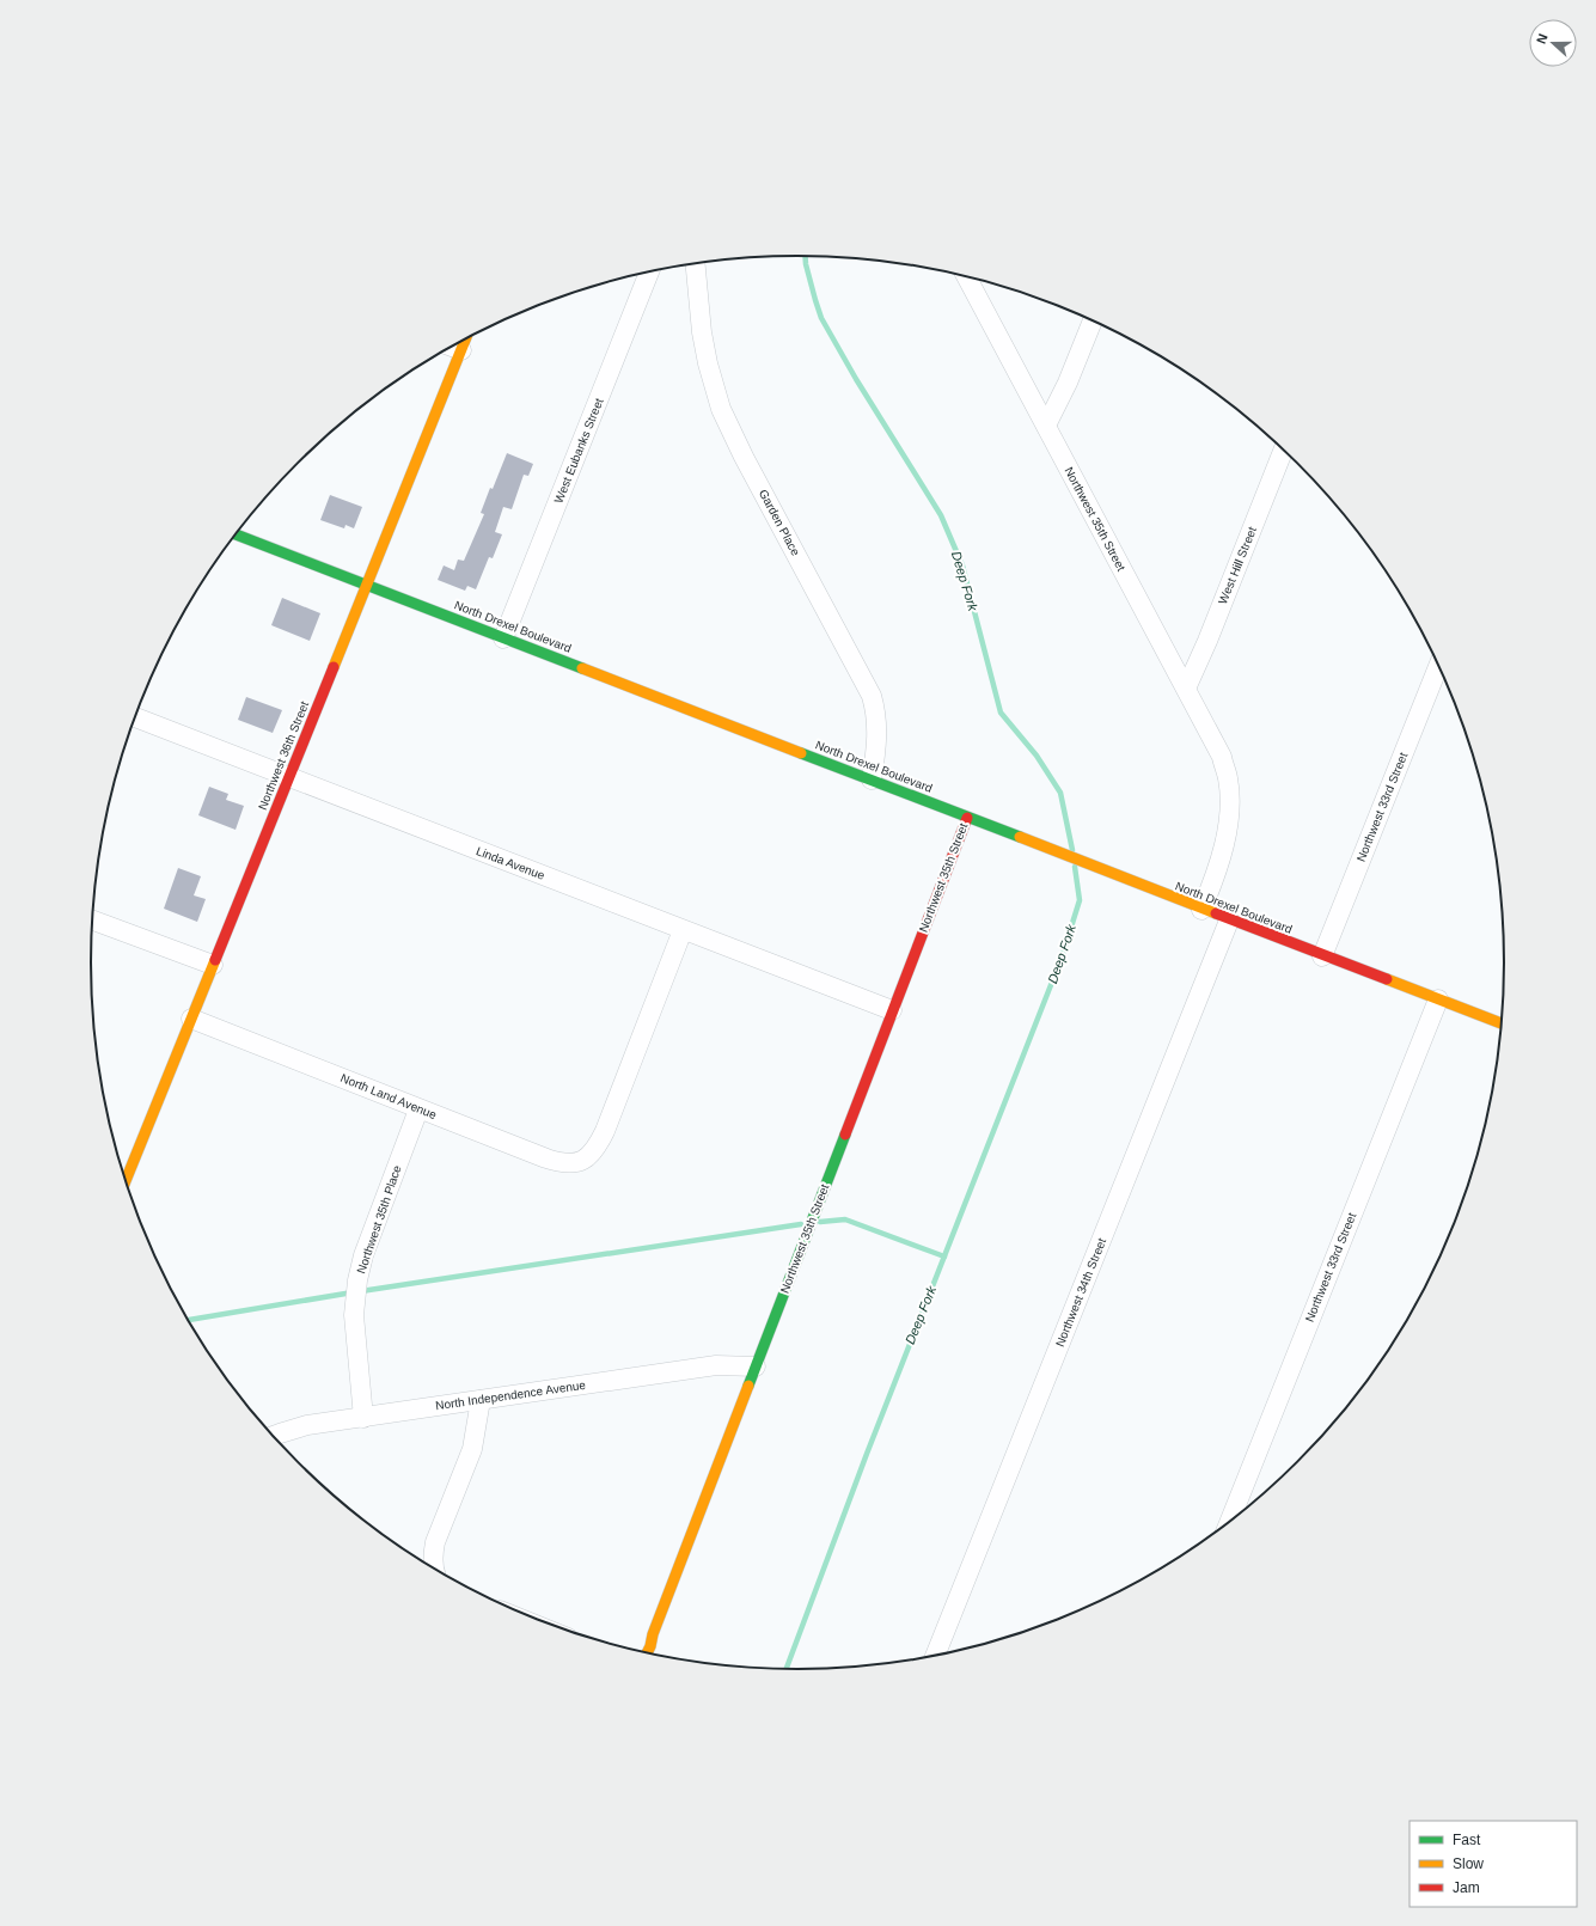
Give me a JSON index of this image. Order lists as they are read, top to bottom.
{
  "streets": {
    "street": [
      "West Eubanks Street",
      "Northwest 35th Street",
      "Garden Place",
      "West Hill Street",
      "North Drexel Boulevard",
      "Northwest 36th Street",
      "Northwest 33rd Street",
      "Linda Avenue",
      "North Land Avenue",
      "Northwest 35th Place",
      "Northwest 34th Street",
      "North Independence Avenue"
    ]
  },
  "crossings": [
    ["West Eubanks Street", "North Drexel Boulevard"],
    ["Northwest 35th Street", "West Hill Street"],
    ["Northwest 35th Street", "North Drexel Boulevard"],
    ["Northwest 35th Street", "Linda Avenue"],
    ["Northwest 35th Street", "North Independence Avenue"],
    ["Garden Place", "North Drexel Boulevard"],
    ["North Drexel Boulevard", "Northwest 36th Street"],
    ["North Drexel Boulevard", "Northwest 33rd Street"],
    ["North Drexel Boulevard", "Northwest 34th Street"],
    ["Northwest 36th Street", "Linda Avenue"],
    ["Northwest 36th Street", "North Land Avenue"],
    ["Linda Avenue", "North Land Avenue"],
    ["North Land Avenue", "Northwest 35th Place"],
    ["Northwest 35th Place", "North Independence Avenue"]
  ],
  "water": ["Deep Fork"],
  "legend": ["Fast", "Slow", "Jam"],
  "north": "left"
}
